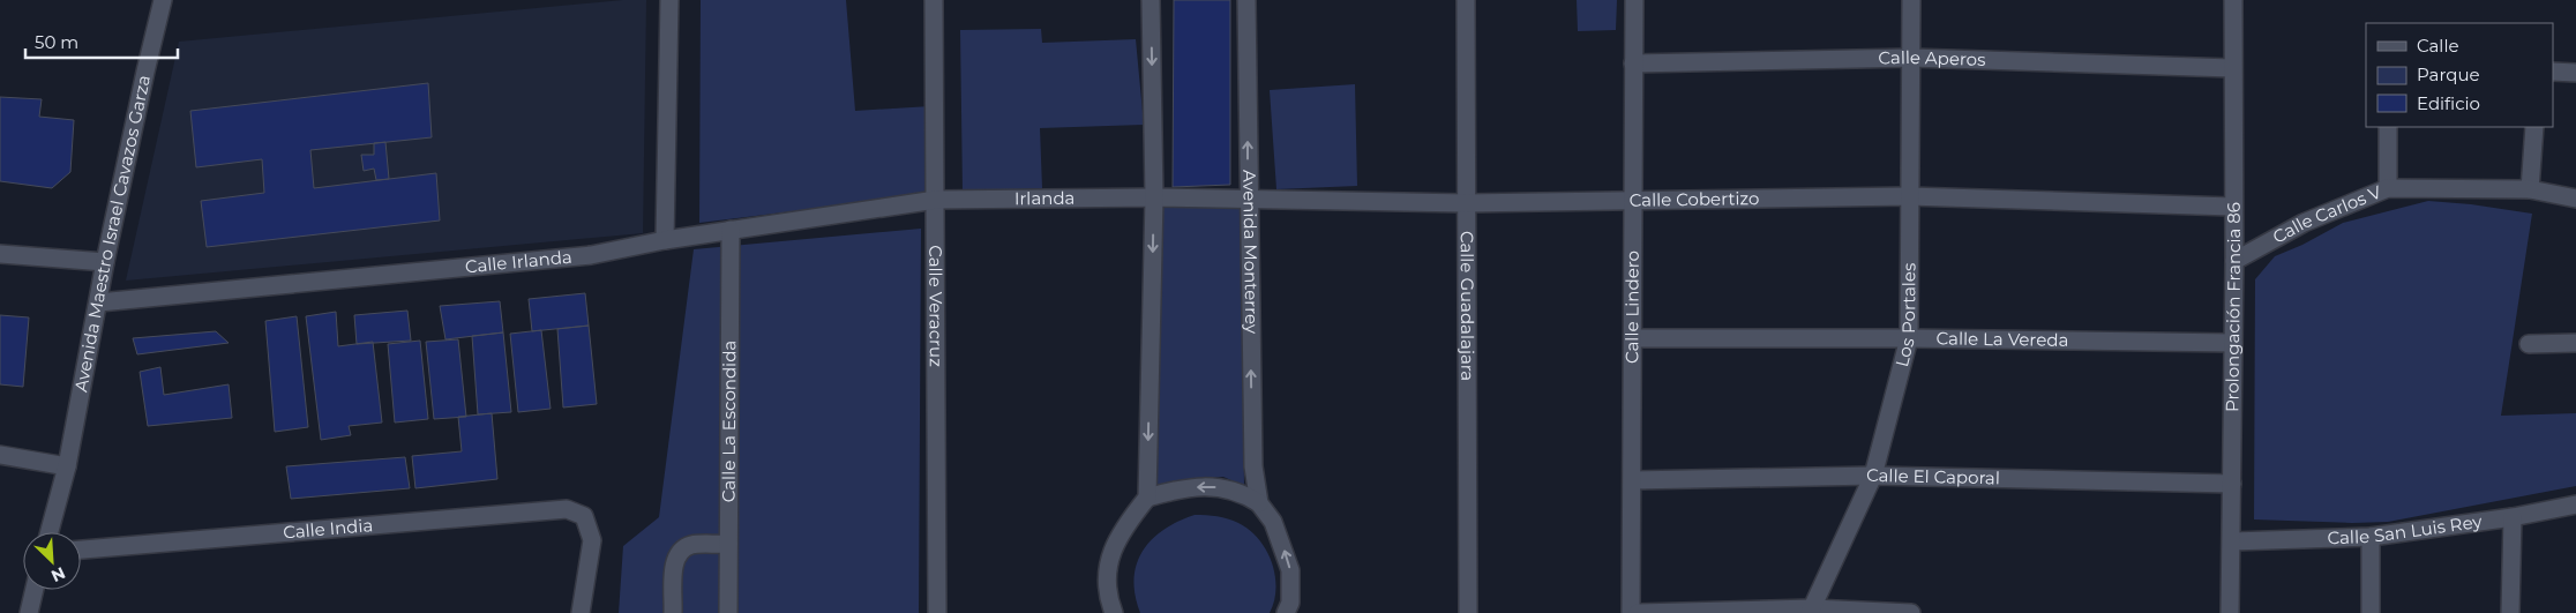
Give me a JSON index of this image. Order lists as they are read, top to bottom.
{
  "streets": {
    "street": [
      "Calle Aperos",
      "Irlanda",
      "Calle Cobertizo",
      "Calle Carlos V",
      "Avenida Maestro Israel Cavazos Garza",
      "Avenida Monterrey",
      "Calle Irlanda",
      "Calle Veracruz",
      "Calle Lindero",
      "Calle Guadalajara",
      "Prolongación Francia 86",
      "Los Portales",
      "Calle La Vereda",
      "Calle La Escondida",
      "Calle El Caporal",
      "Calle India",
      "Calle San Luis Rey"
    ]
  },
  "crossings": [
    ["Calle Aperos", "Calle Lindero"],
    ["Calle Aperos", "Prolongación Francia 86"],
    ["Calle Aperos", "Los Portales"],
    ["Irlanda", "Calle Cobertizo"],
    ["Irlanda", "Calle Irlanda"],
    ["Irlanda", "Calle Veracruz"],
    ["Calle Cobertizo", "Avenida Monterrey"],
    ["Calle Cobertizo", "Calle Lindero"],
    ["Calle Cobertizo", "Calle Guadalajara"],
    ["Calle Cobertizo", "Prolongación Francia 86"],
    ["Calle Cobertizo", "Los Portales"],
    ["Calle Carlos V", "Prolongación Francia 86"],
    ["Avenida Maestro Israel Cavazos Garza", "Calle Irlanda"],
    ["Calle Irlanda", "Calle Veracruz"],
    ["Calle Irlanda", "Calle La Escondida"],
    ["Calle Lindero", "Calle La Vereda"],
    ["Calle Lindero", "Calle El Caporal"],
    ["Prolongación Francia 86", "Calle La Vereda"],
    ["Prolongación Francia 86", "Calle El Caporal"],
    ["Prolongación Francia 86", "Calle San Luis Rey"],
    ["Los Portales", "Calle La Vereda"],
    ["Los Portales", "Calle El Caporal"]
  ],
  "legend": ["Calle", "Parque", "Edificio"],
  "scale_bar": "50 m",
  "north": "bottom right"
}
